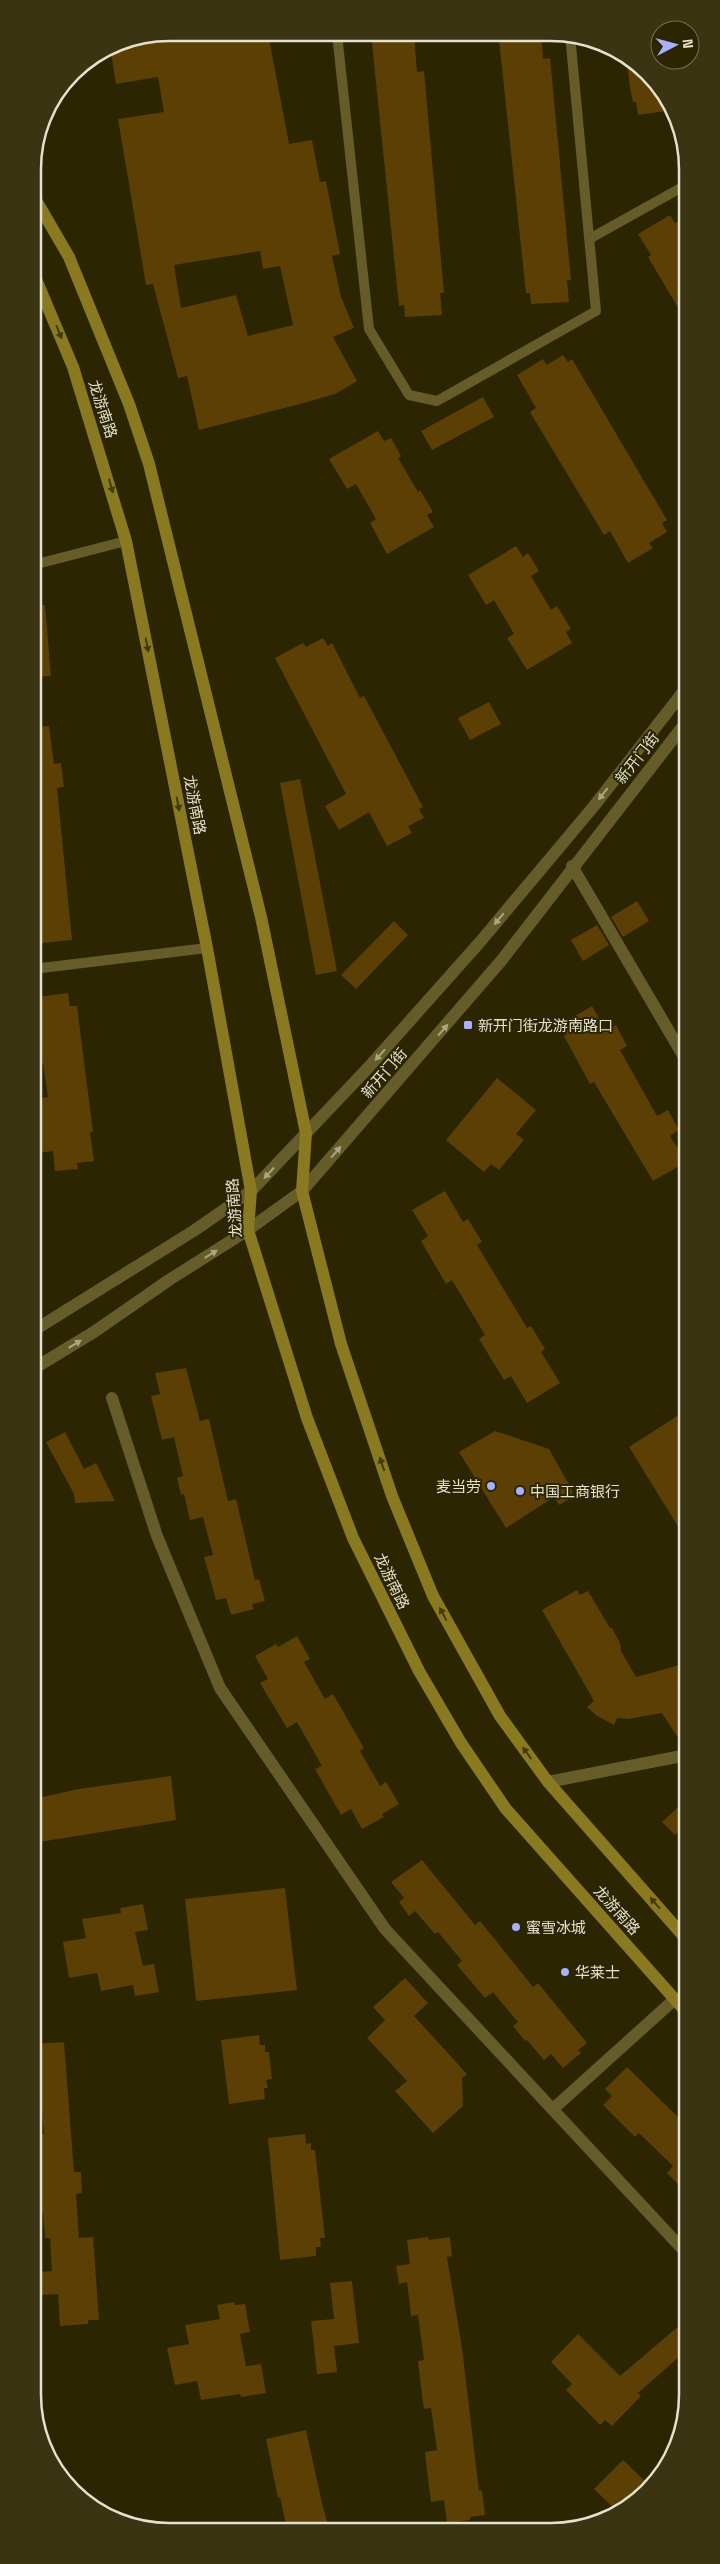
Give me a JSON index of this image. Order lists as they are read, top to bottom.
{
  "streets": {
    "main road": ["龙游南路"],
    "street": ["新开门街"]
  },
  "crossings": [
    ["龙游南路", "新开门街"]
  ],
  "places": {
    "transit": ["新开门街龙游南路口"],
    "other": [
      "麦当劳",
      "中国工商银行",
      "蜜雪冰城",
      "华莱士"
    ]
  },
  "north": "right"
}
